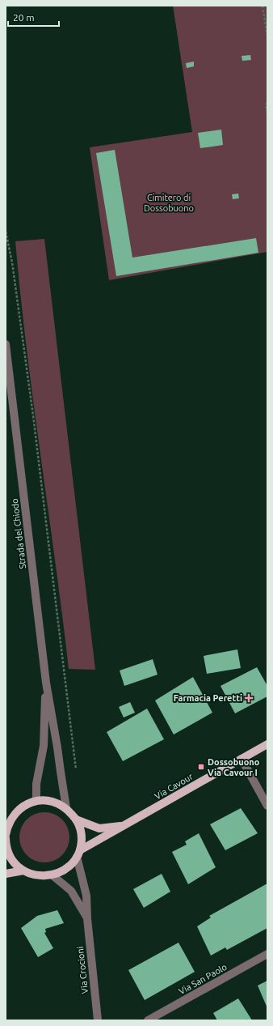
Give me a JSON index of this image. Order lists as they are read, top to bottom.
{
  "streets": {
    "main road": ["Via Cavour"],
    "street": ["Strada del Chiodo", "Via Crocioni", "Via San Paolo"]
  },
  "crossings": [
    ["Via Cavour", "Via Crocioni"]
  ],
  "parks": ["Cimitero di Dossobuono"],
  "places": {
    "health": ["Farmacia Peretti"],
    "transit": ["Dossobuono Via Cavour I"]
  },
  "scale_bar": "20 m"
}
